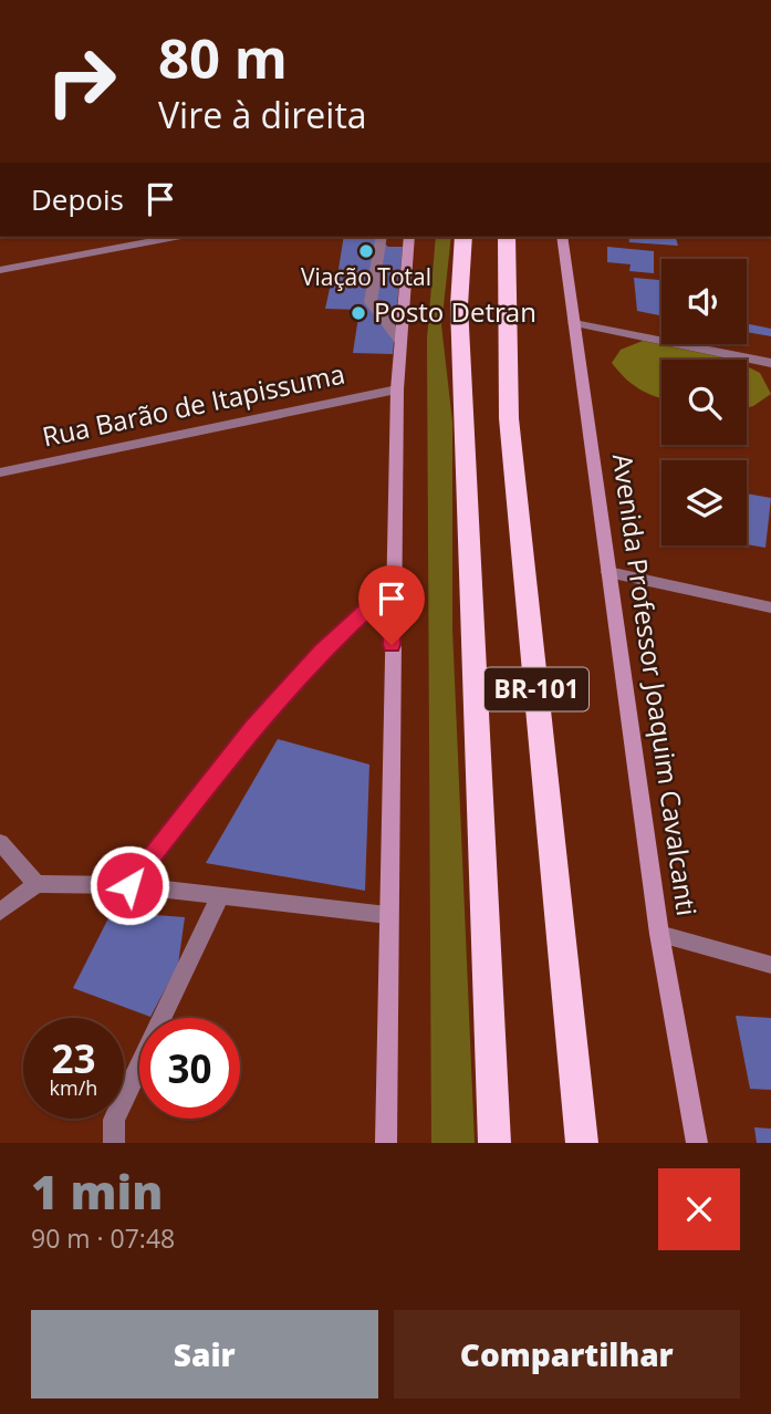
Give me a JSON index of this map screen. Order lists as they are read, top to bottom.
{
  "streets": {
    "highway": ["BR-101"],
    "main road": ["Avenida Professor Joaquim Cavalcanti"],
    "street": ["Rua Barão de Itapissuma"]
  },
  "places": ["Viação Total", "Posto Detran"],
  "page": {
    "turn": ["80 m", "Vire à direita"],
    "then": "Depois",
    "speed": "23 km/h",
    "limit": "30",
    "heading": ["1 min", "90 m · 07:48"],
    "buttons": ["Sair", "Compartilhar"]
  }
}
